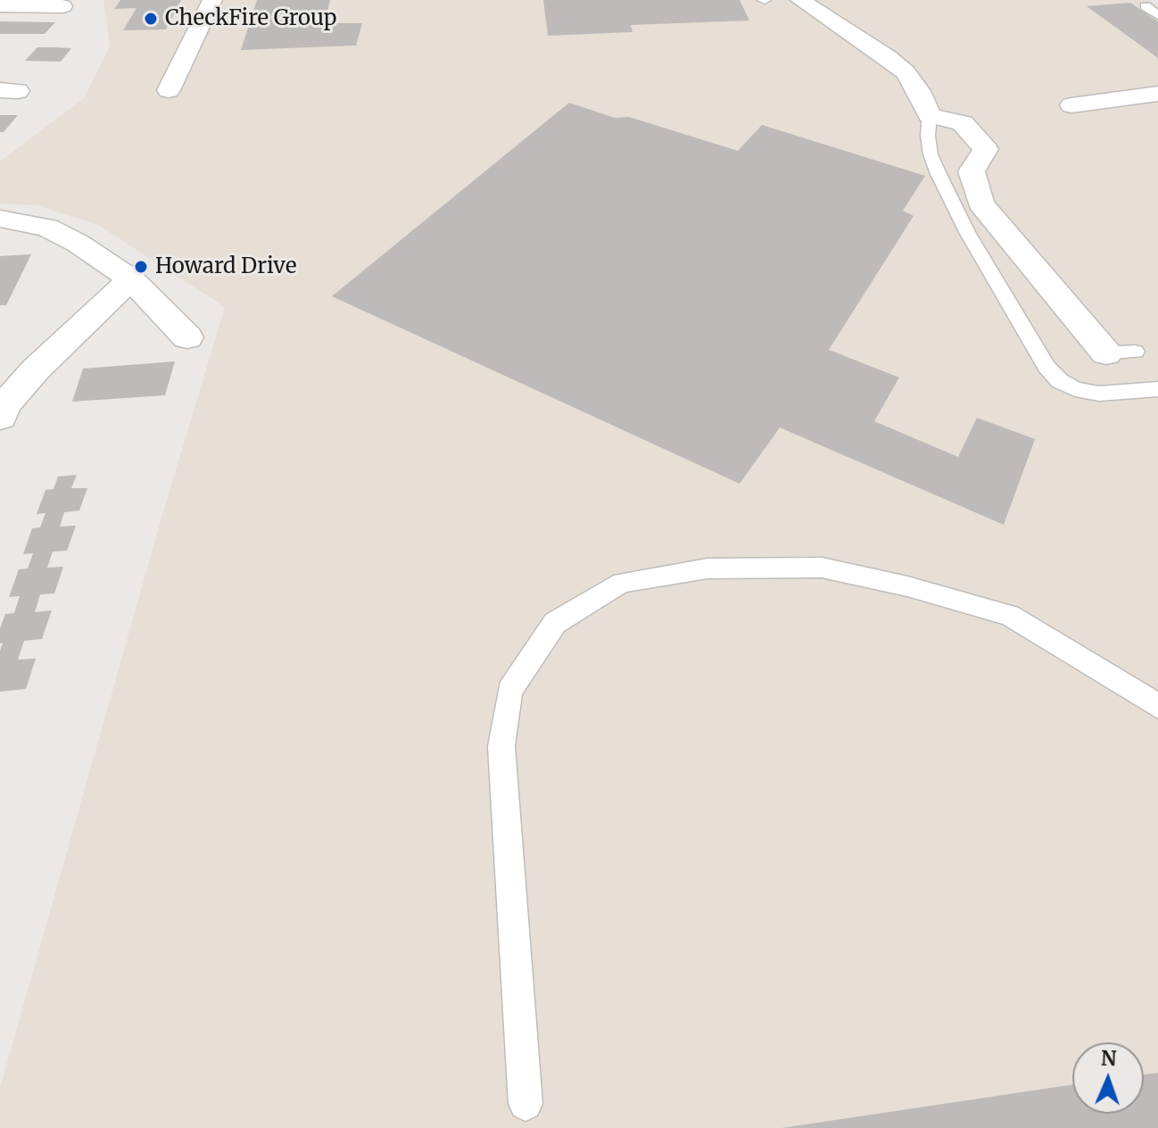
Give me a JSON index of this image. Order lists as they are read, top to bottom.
{
  "places": ["CheckFire Group", "Howard Drive"],
  "north": "top"
}
